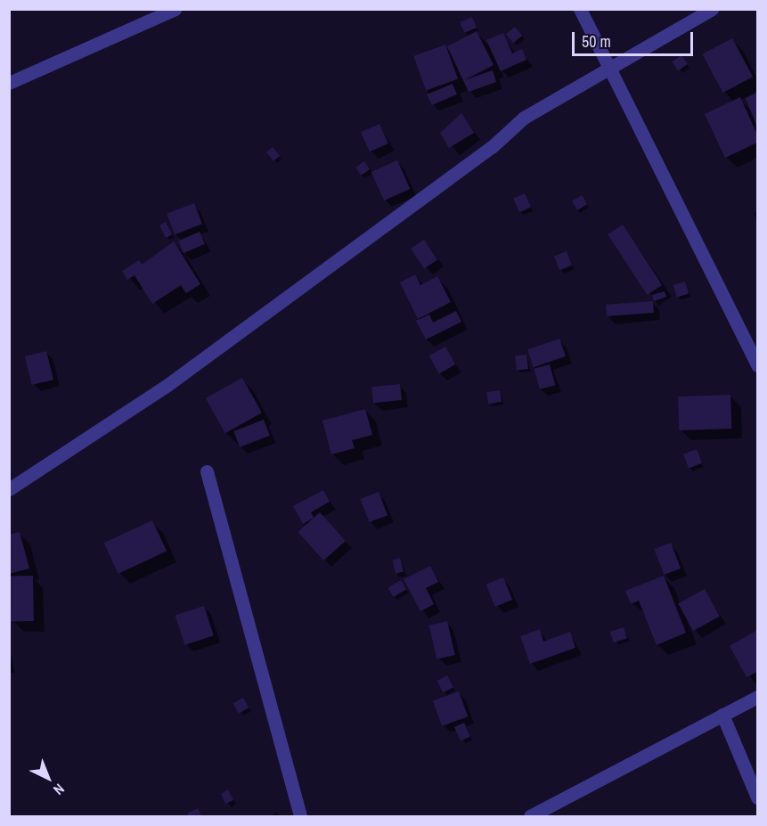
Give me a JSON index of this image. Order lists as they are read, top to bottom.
{
  "scale_bar": "50 m",
  "north": "bottom right"
}
